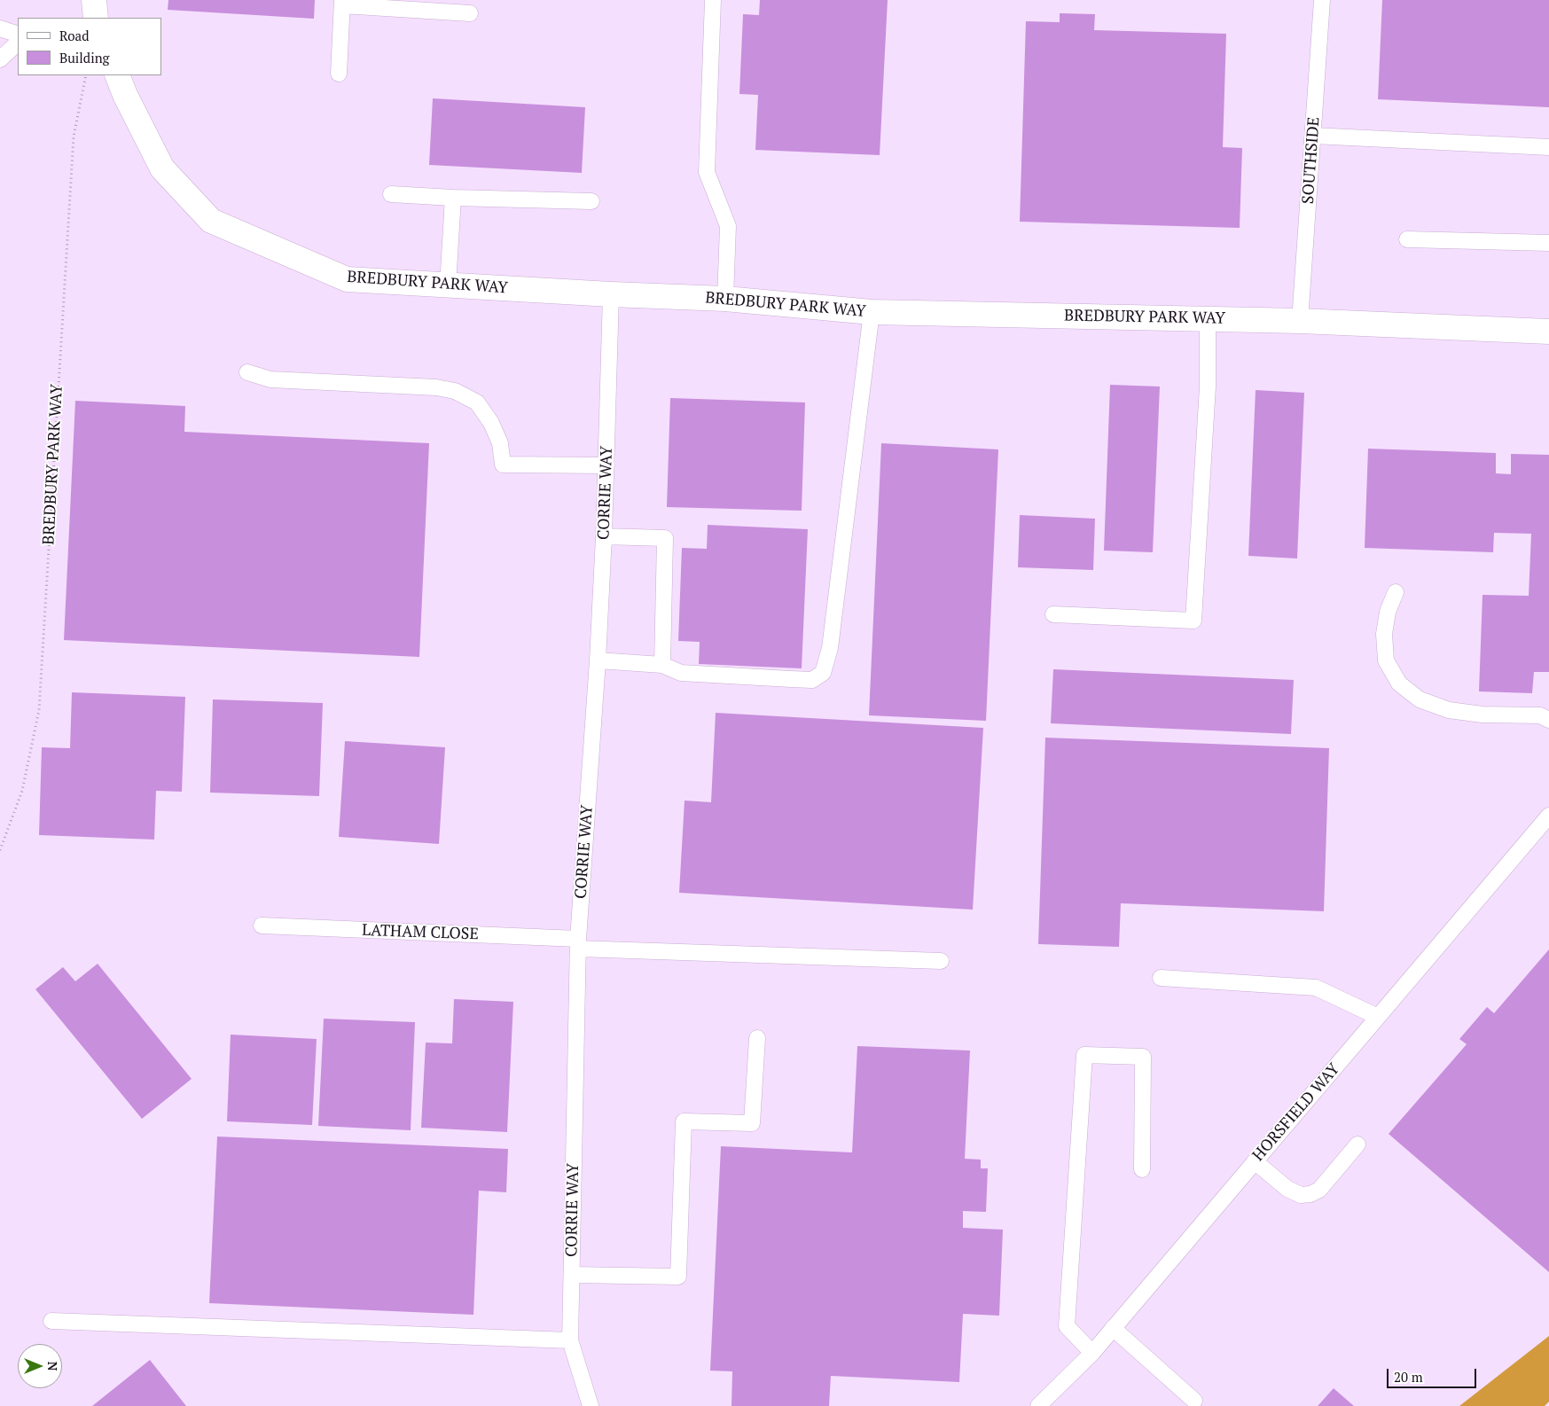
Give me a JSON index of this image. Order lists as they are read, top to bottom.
{
  "streets": {
    "street": ["BREDBURY PARK WAY"],
    "lane": [
      "SOUTHSIDE",
      "CORRIE WAY",
      "LATHAM CLOSE",
      "HORSFIELD WAY"
    ]
  },
  "crossings": [
    ["SOUTHSIDE", "BREDBURY PARK WAY"],
    ["BREDBURY PARK WAY", "CORRIE WAY"],
    ["CORRIE WAY", "LATHAM CLOSE"]
  ],
  "legend": ["Road", "Building"],
  "scale_bar": "20 m",
  "north": "right"
}
